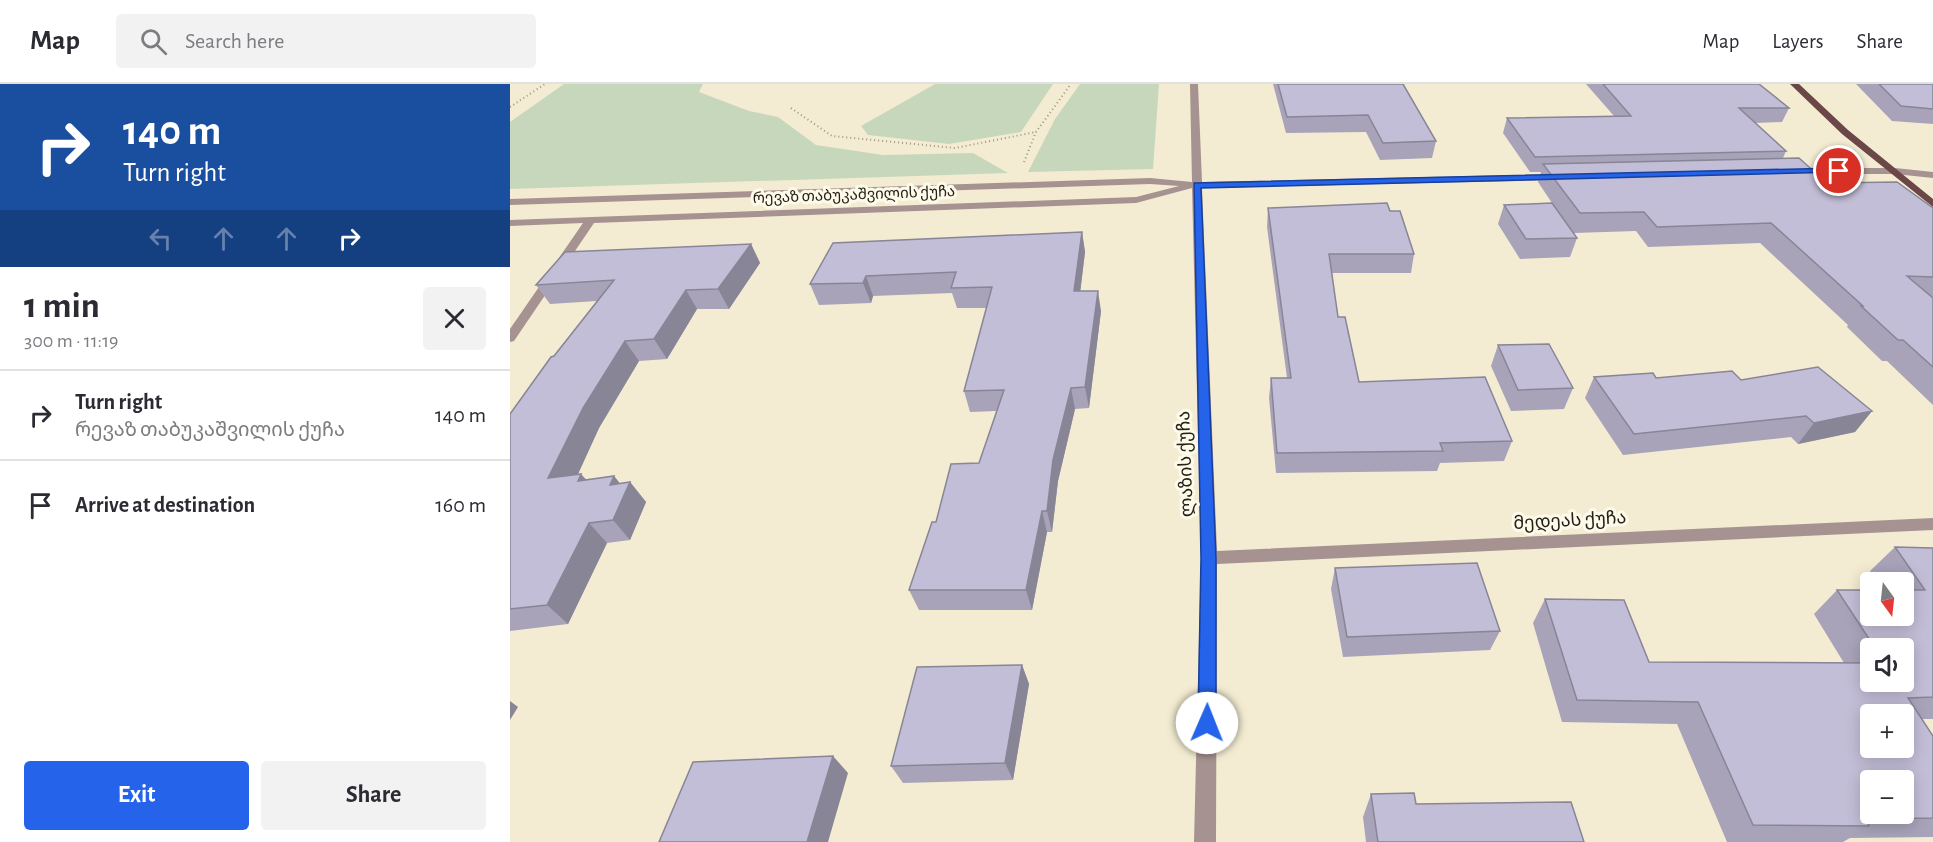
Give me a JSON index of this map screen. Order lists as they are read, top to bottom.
{
  "streets": {
    "street": ["რევაზ თაბუკაშვილის ქუჩა", "ლაზის ქუჩა", "მედეას ქუჩა"]
  },
  "crossings": [
    ["რევაზ თაბუკაშვილის ქუჩა", "ლაზის ქუჩა"],
    ["ლაზის ქუჩა", "მედეას ქუჩა"]
  ],
  "north": "bottom",
  "page": {
    "header": "Map",
    "search": "Search here",
    "nav": ["Map", "Layers", "Share"],
    "turn": ["140 m", "Turn right"],
    "heading": ["1 min", "300 m · 11:19"],
    "list": [
      {
        "name": "Turn right",
        "note": "რევაზ თაბუკაშვილის ქუჩა",
        "value": "140 m"
      },
      {
        "name": "Arrive at destination",
        "value": "160 m"
      }
    ],
    "map_buttons": ["+", "−"],
    "buttons": ["Exit", "Share"]
  }
}
